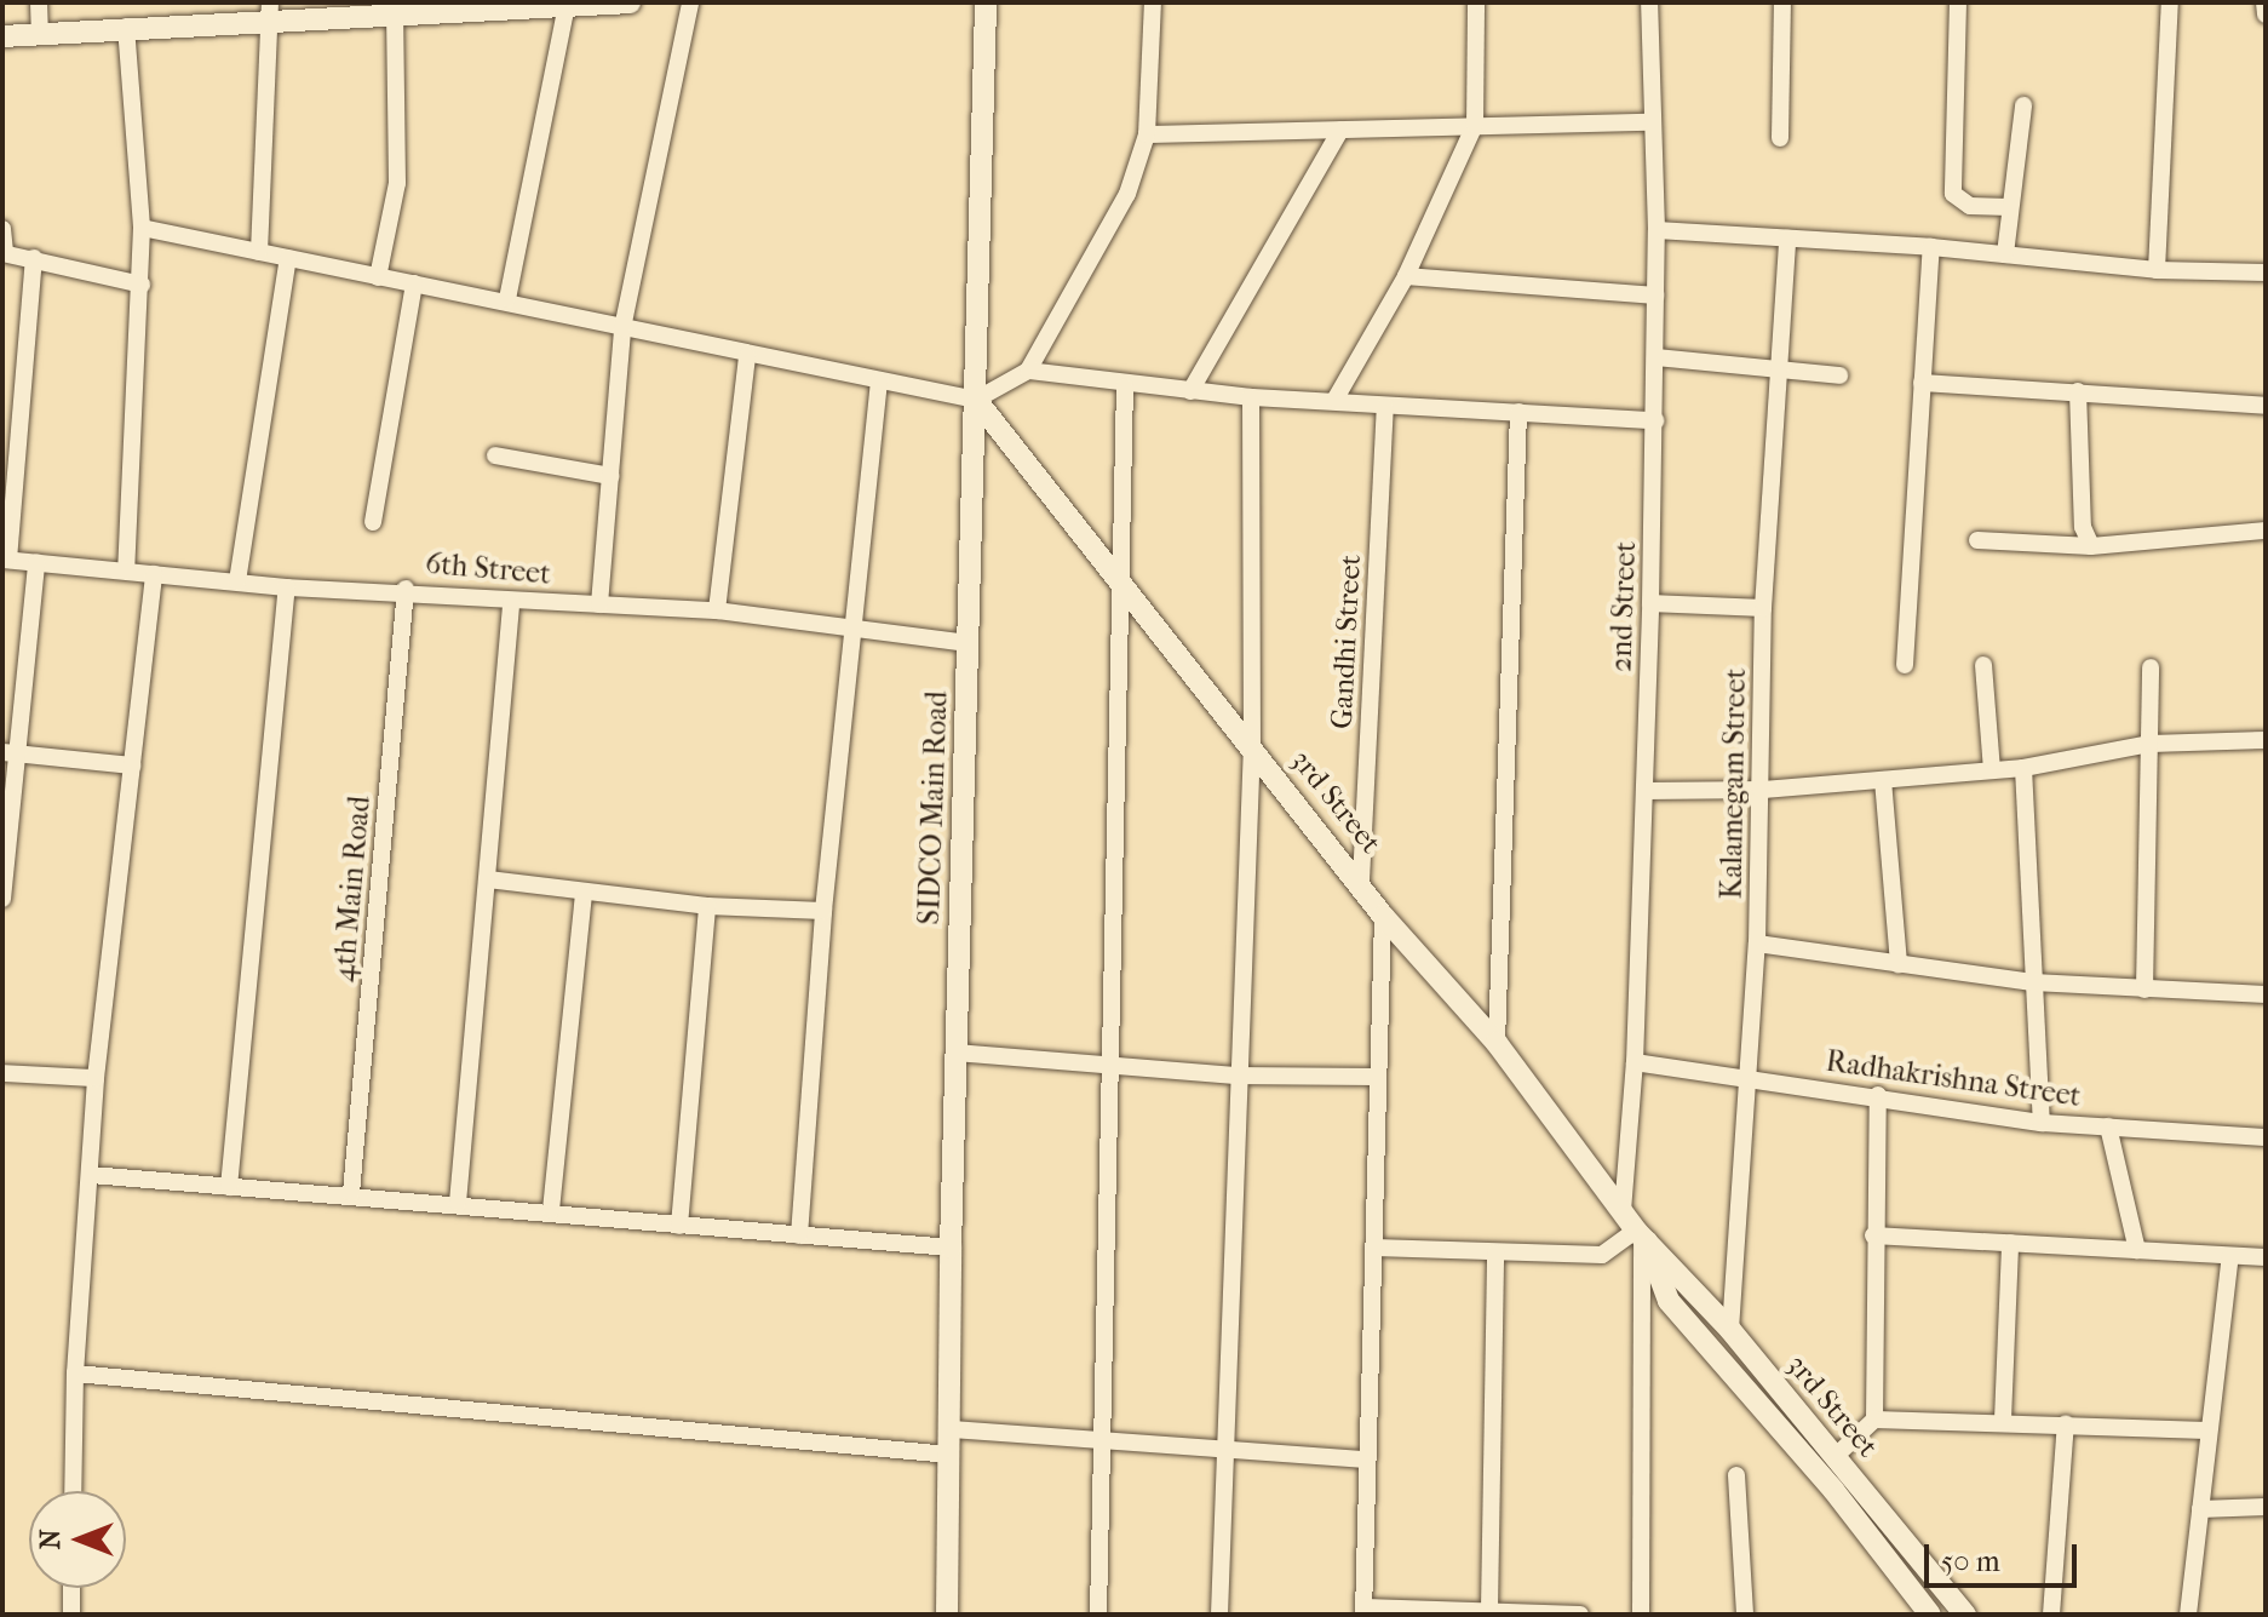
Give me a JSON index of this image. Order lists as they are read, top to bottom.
{
  "streets": {
    "street": [
      "6th Street",
      "2nd Street",
      "Gandhi Street",
      "Kalamegam Street",
      "3rd Street",
      "SIDCO Main Road",
      "4th Main Road",
      "Radhakrishna Street"
    ]
  },
  "crossings": [
    ["6th Street", "SIDCO Main Road"],
    ["6th Street", "4th Main Road"],
    ["2nd Street", "3rd Street"],
    ["2nd Street", "Radhakrishna Street"],
    ["Gandhi Street", "3rd Street"],
    ["Kalamegam Street", "3rd Street"],
    ["Kalamegam Street", "Radhakrishna Street"],
    ["3rd Street", "SIDCO Main Road"]
  ],
  "scale_bar": "50 m",
  "north": "left"
}
